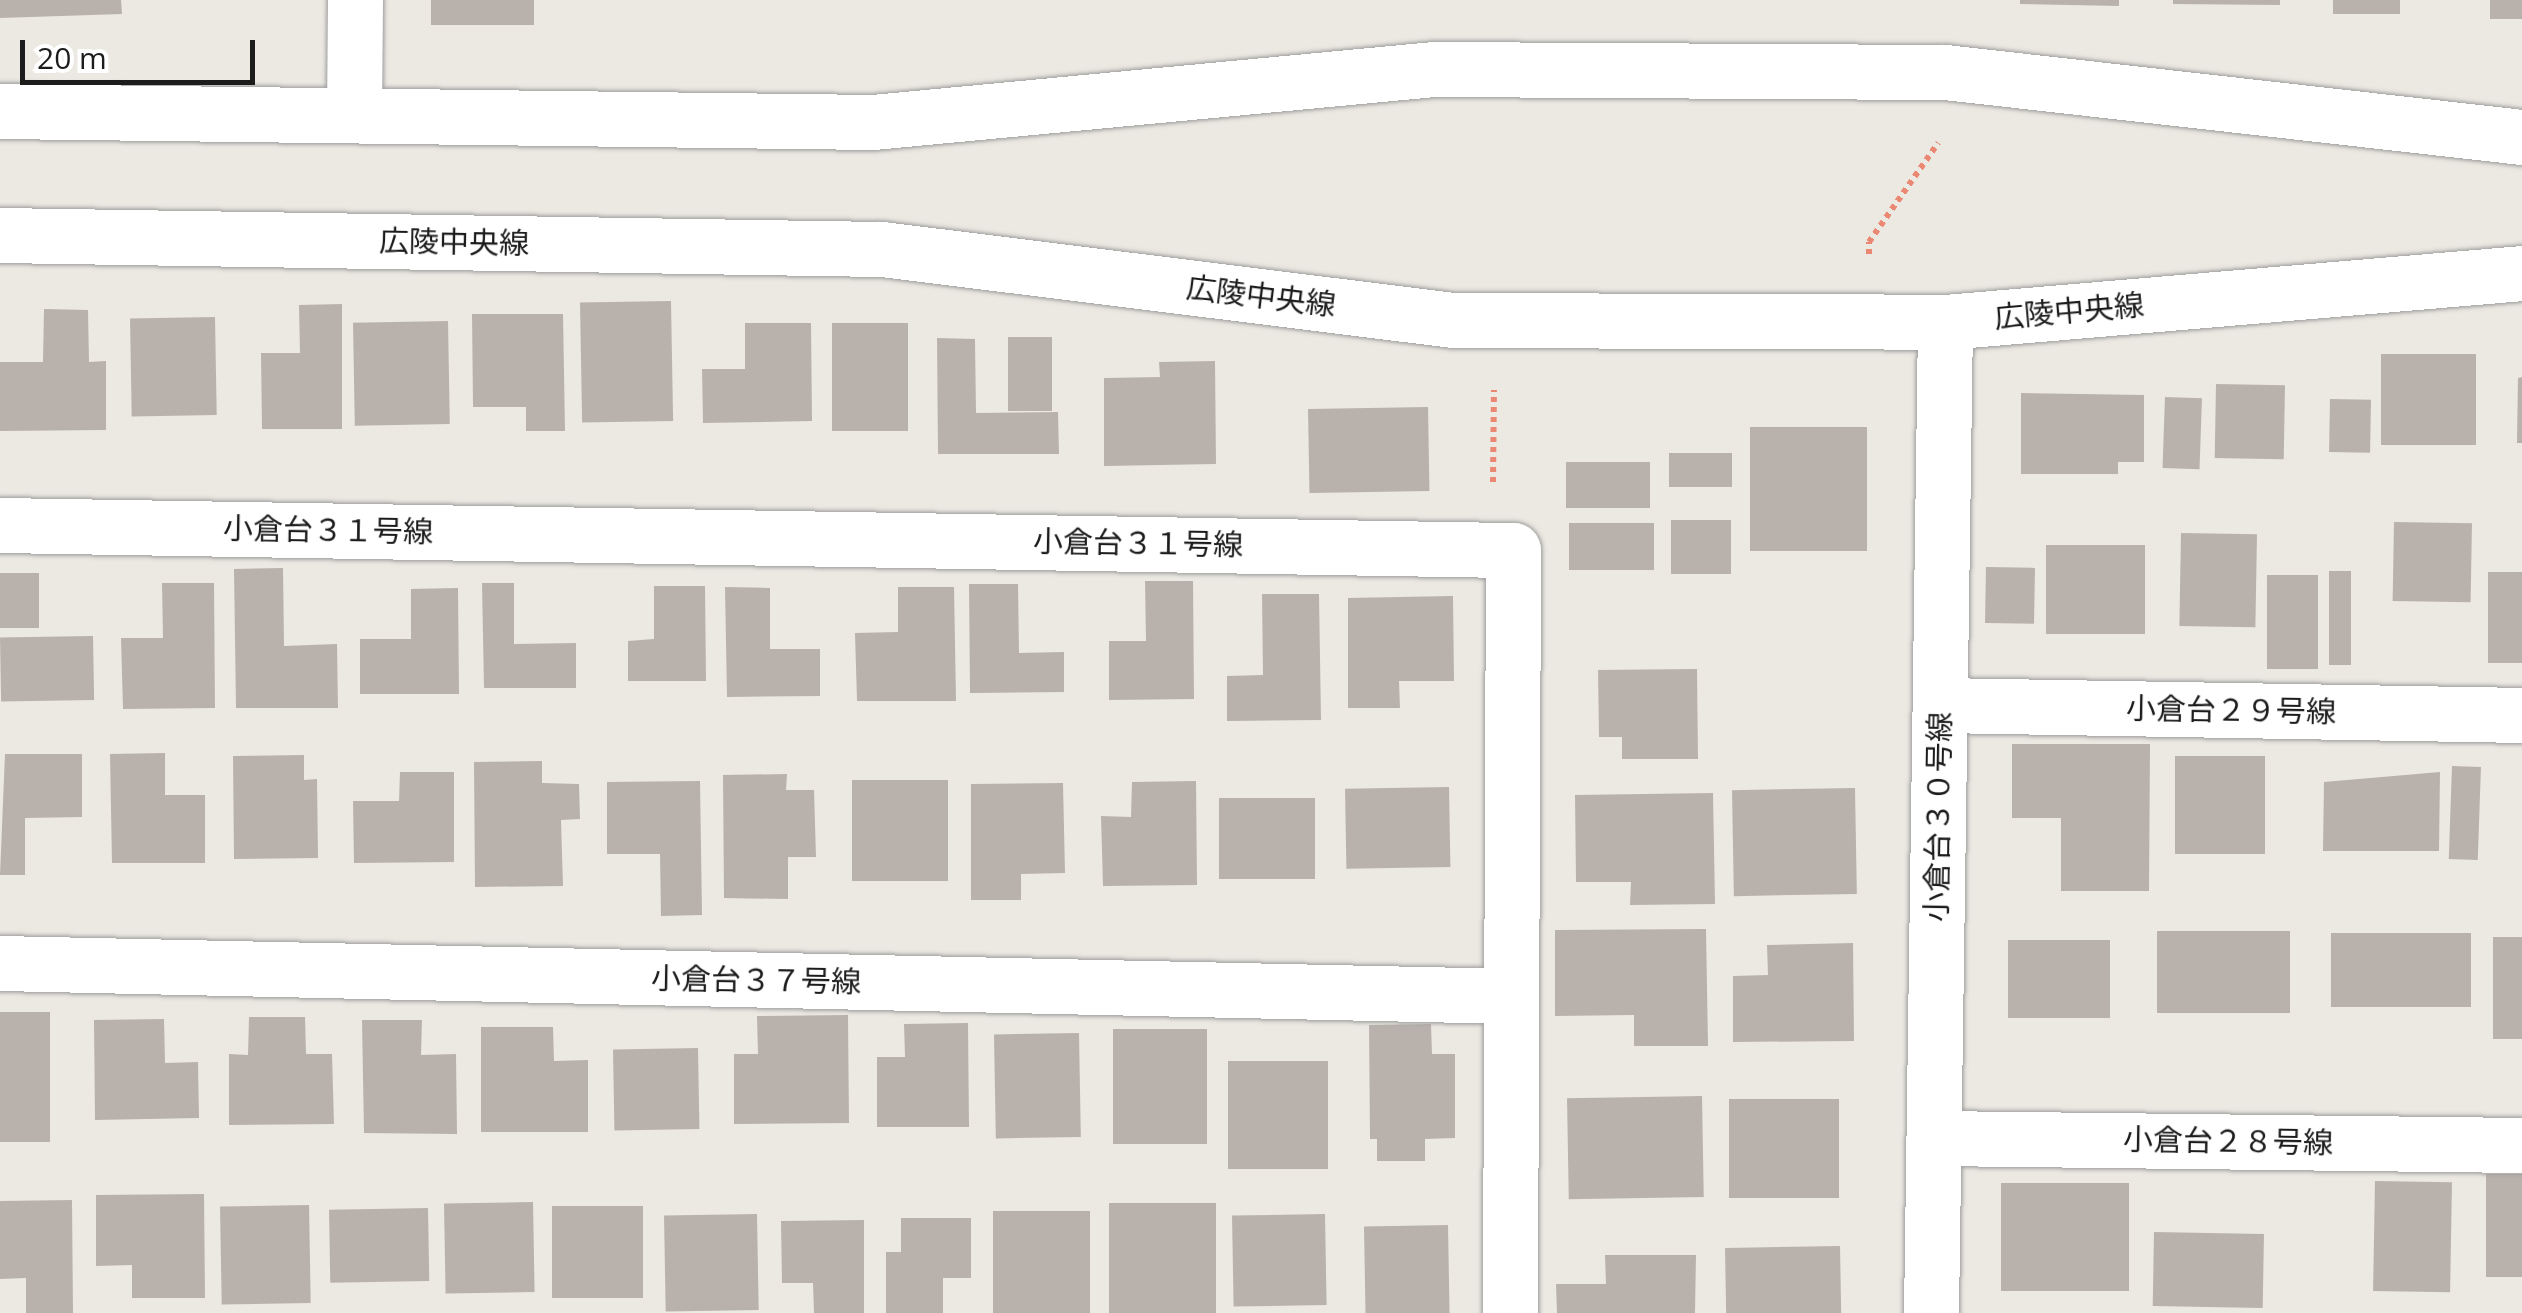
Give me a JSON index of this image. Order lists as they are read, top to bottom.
{
  "streets": {
    "street": [
      "広陵中央線",
      "小倉台３１号線",
      "小倉台２９号線",
      "小倉台３０号線",
      "小倉台３７号線",
      "小倉台２８号線"
    ]
  },
  "crossings": [
    ["広陵中央線", "小倉台３０号線"],
    ["小倉台２９号線", "小倉台３０号線"],
    ["小倉台３０号線", "小倉台２８号線"]
  ],
  "scale_bar": "20 m"
}
